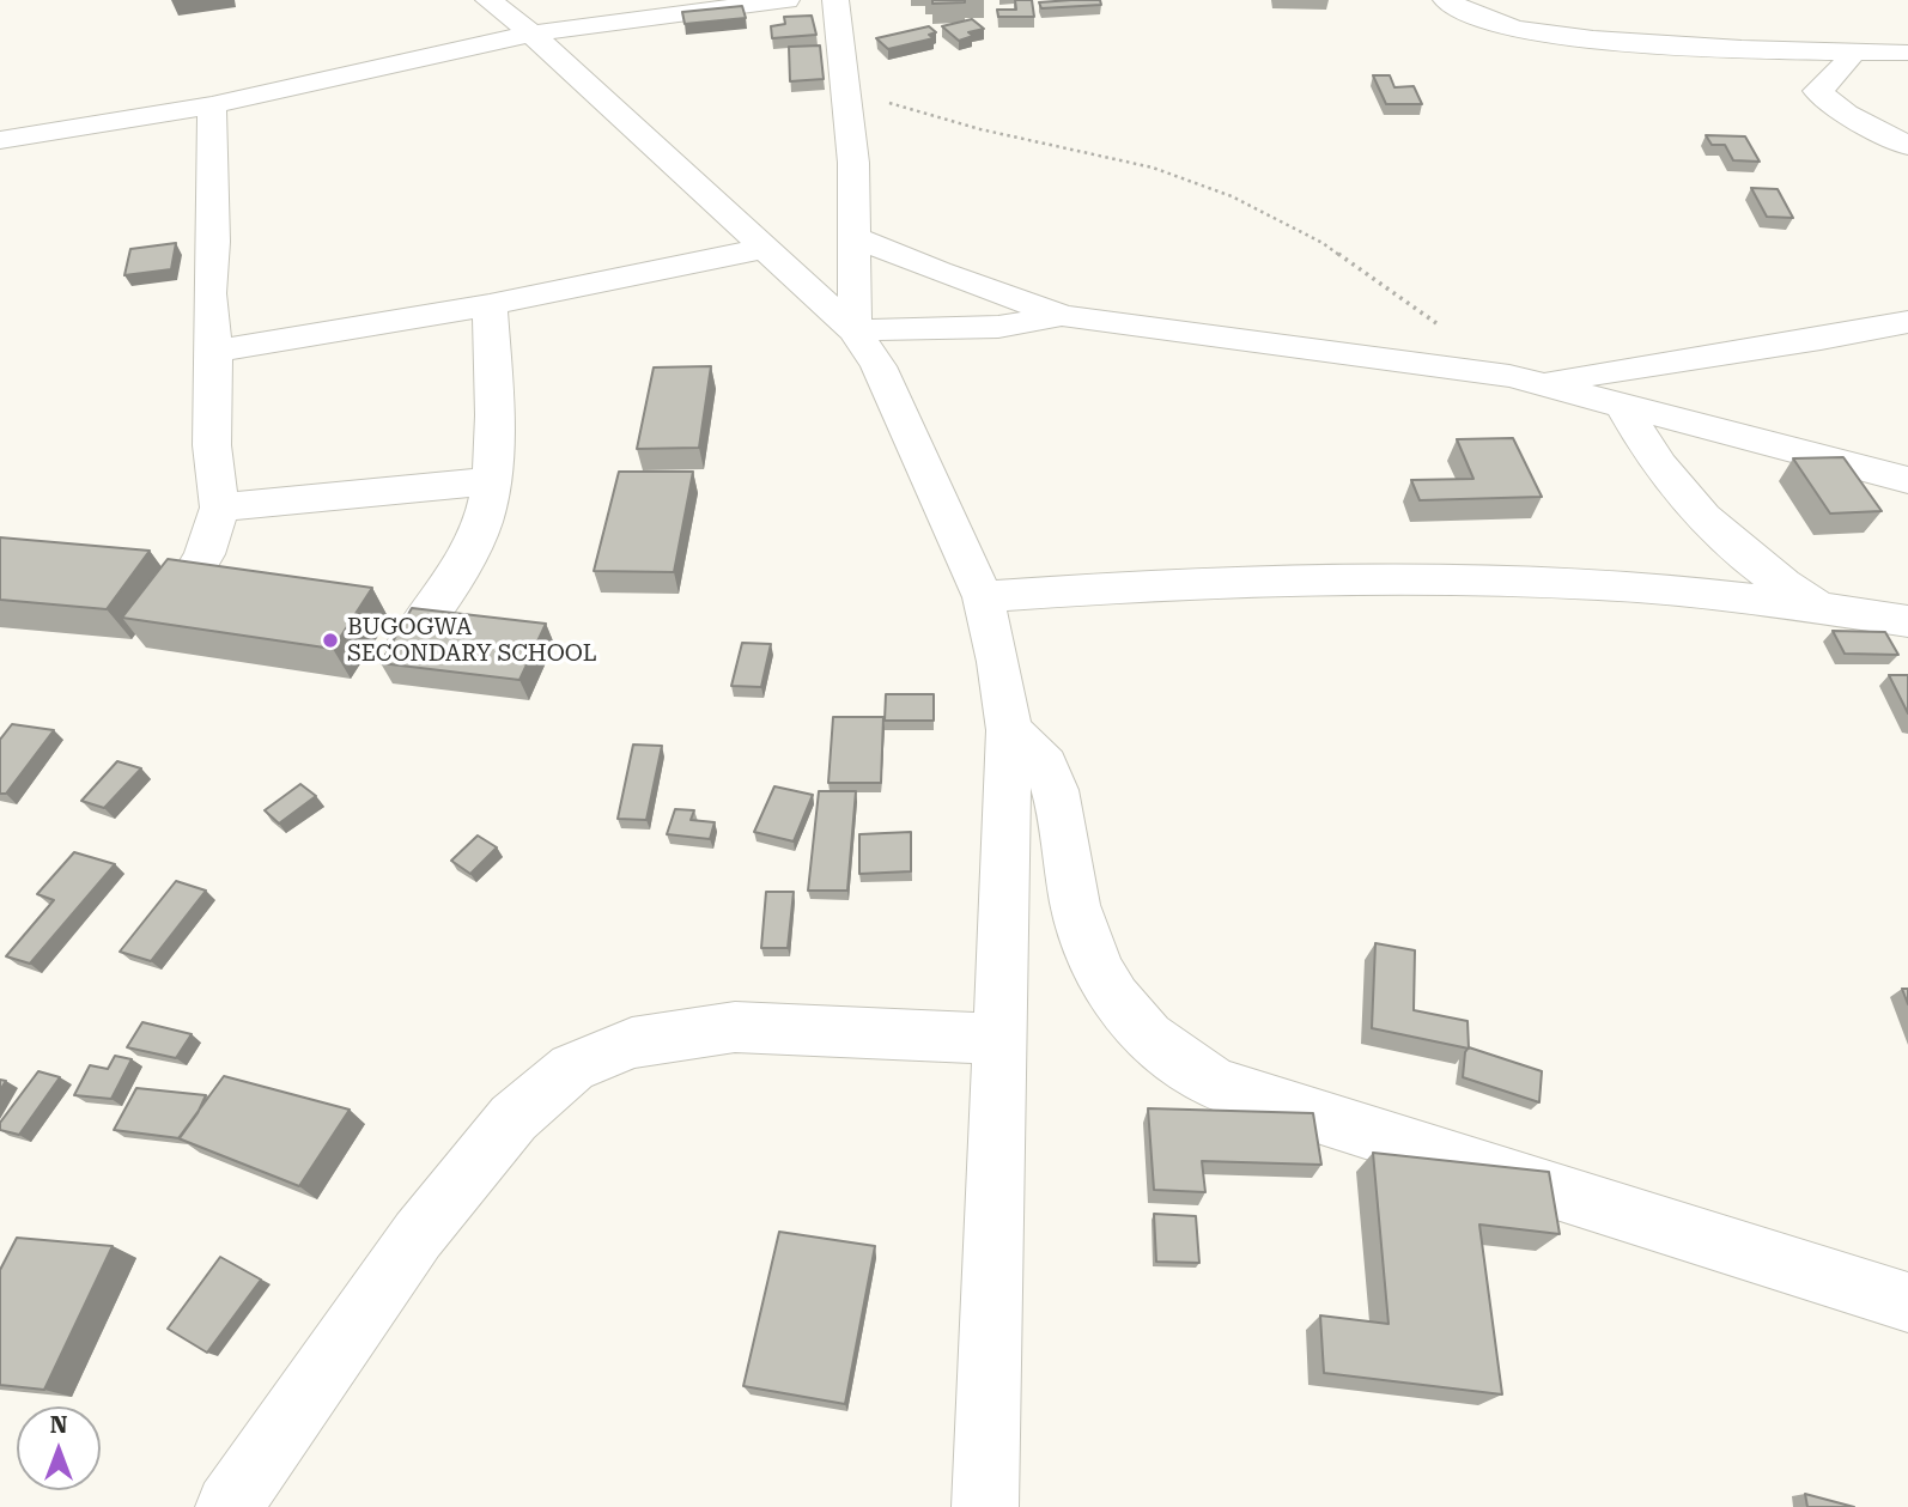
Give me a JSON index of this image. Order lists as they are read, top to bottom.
{
  "places": ["BUGOGWA SECONDARY SCHOOL"],
  "north": "top"
}
